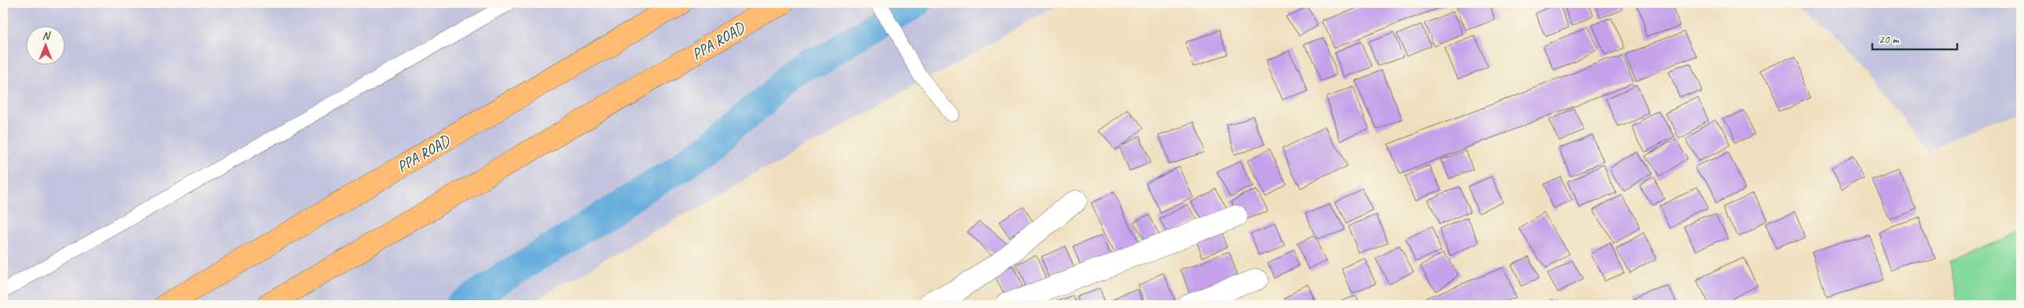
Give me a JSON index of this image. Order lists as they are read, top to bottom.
{
  "streets": {
    "highway": ["PPA ROAD"]
  },
  "scale_bar": "20 m",
  "north": "top"
}
